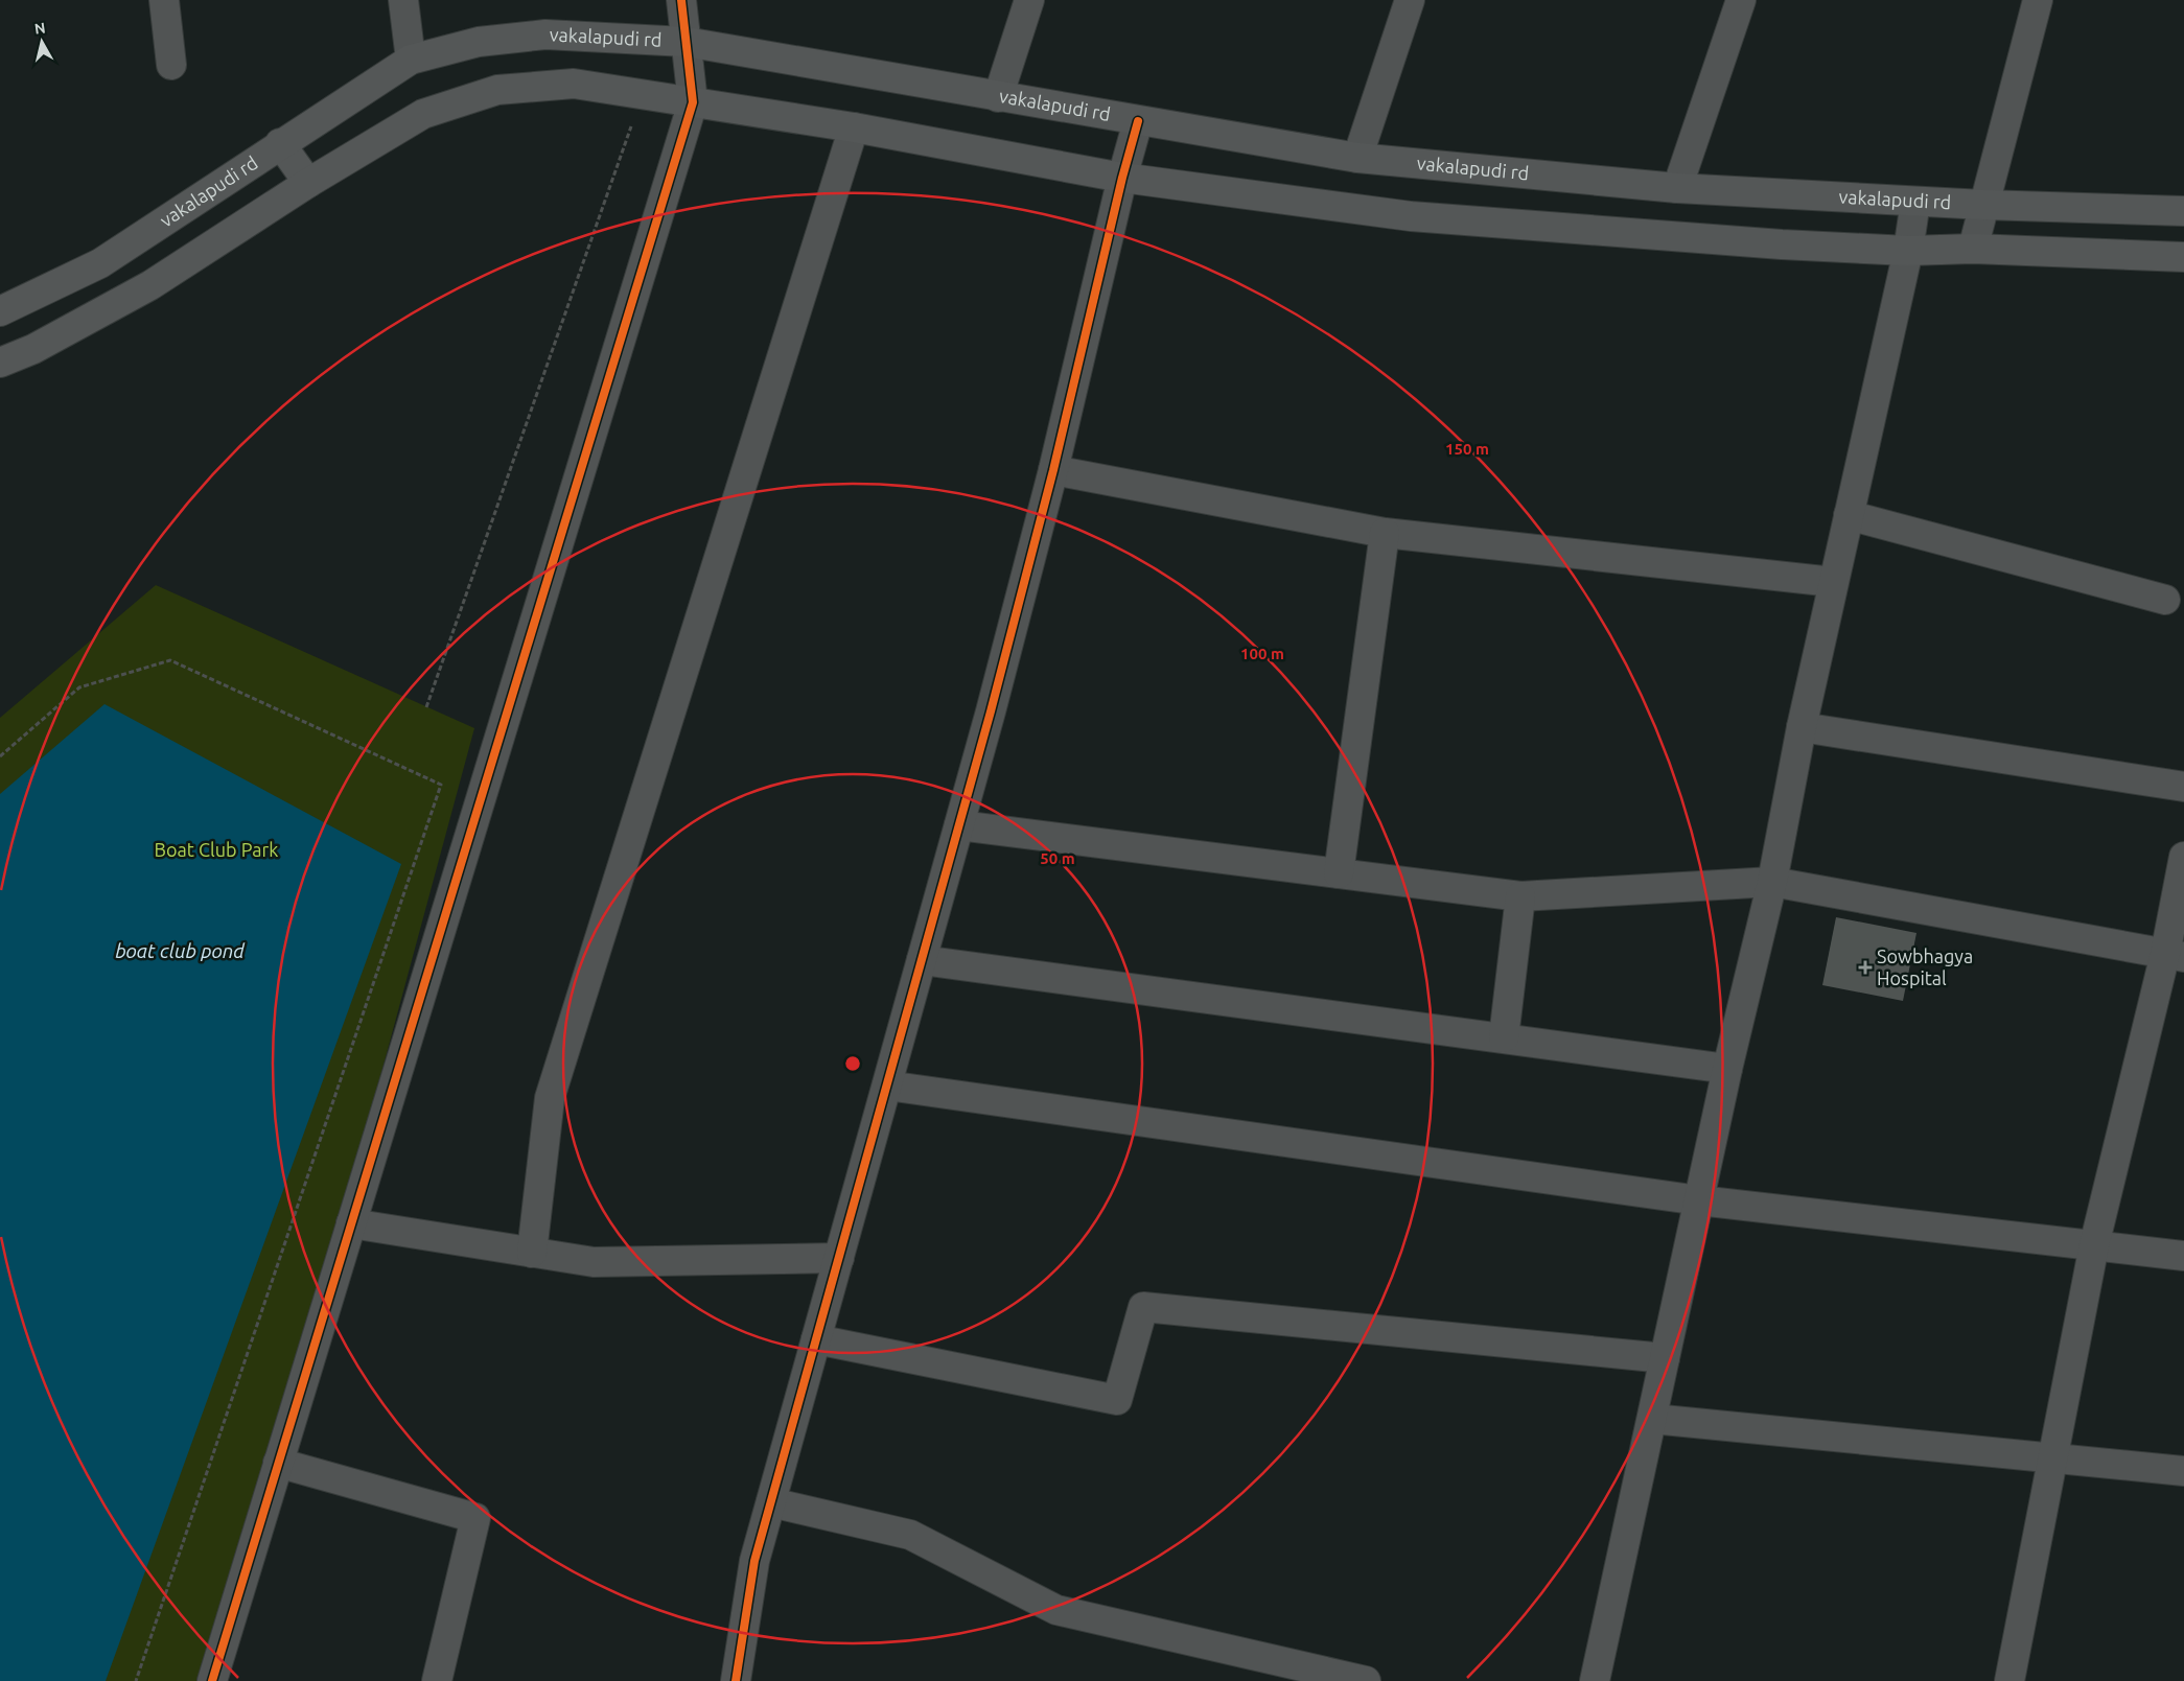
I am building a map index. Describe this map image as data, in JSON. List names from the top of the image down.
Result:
{
  "streets": {
    "main road": ["vakalapudi rd"]
  },
  "water": ["boat club pond"],
  "parks": ["Boat Club Park"],
  "places": {
    "health": ["Sowbhagya Hospital"]
  },
  "north": "top",
  "rings": ["150 m", "100 m", "50 m"]
}
